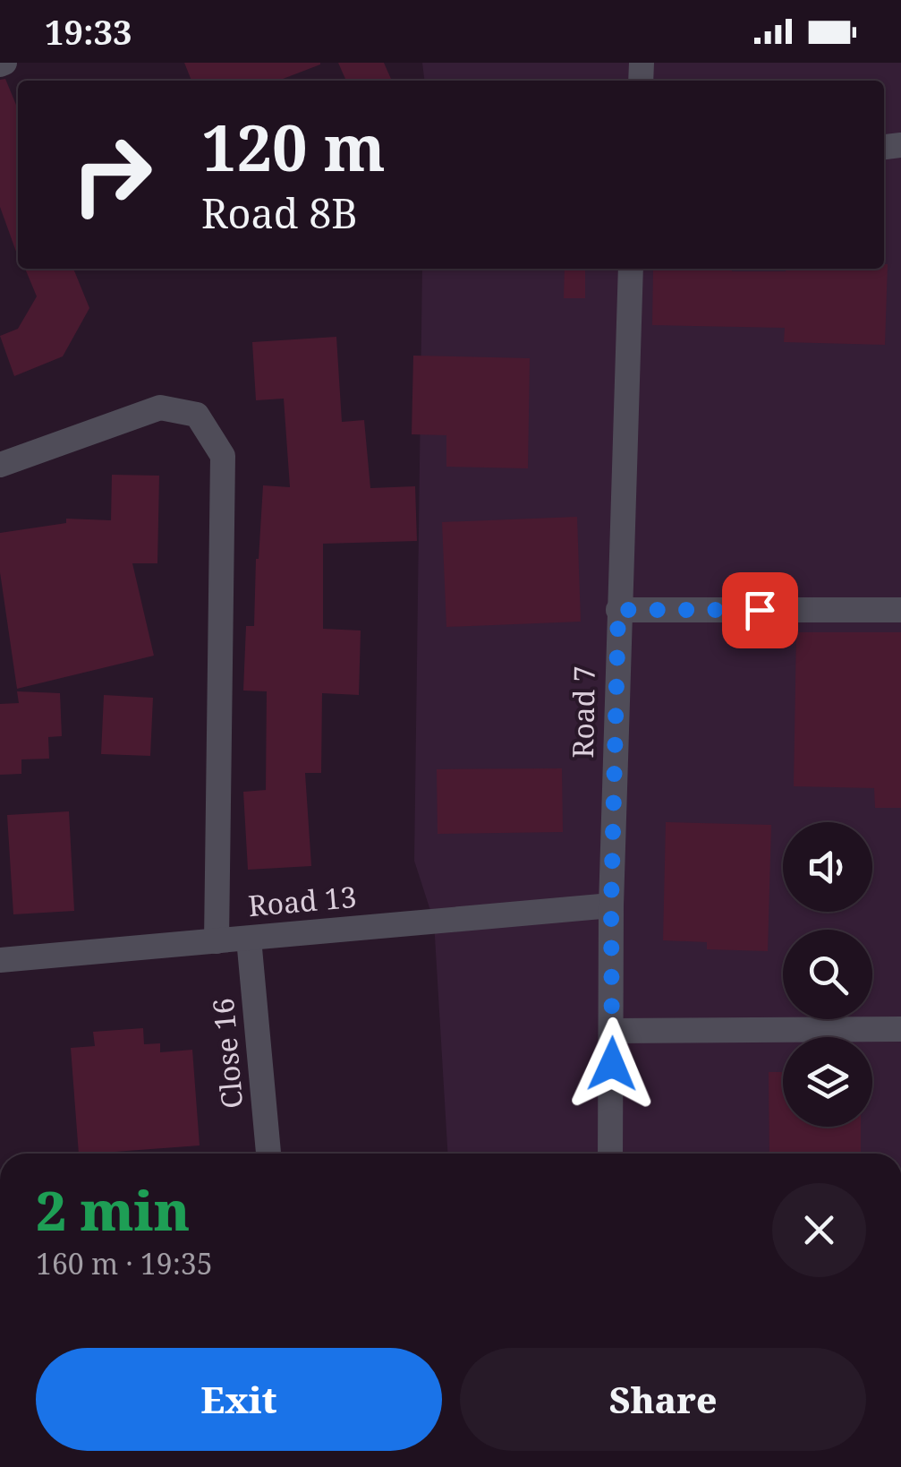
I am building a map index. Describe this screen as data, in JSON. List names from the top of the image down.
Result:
{
  "streets": {
    "street": ["Road 7", "Road 13", "Close 16"]
  },
  "crossings": [
    ["Road 7", "Road 13"],
    ["Road 13", "Close 16"]
  ],
  "page": {
    "status": "19:33",
    "turn": ["120 m", "Road 8B"],
    "heading": ["2 min", "160 m · 19:35"],
    "buttons": ["Exit", "Share"]
  }
}
